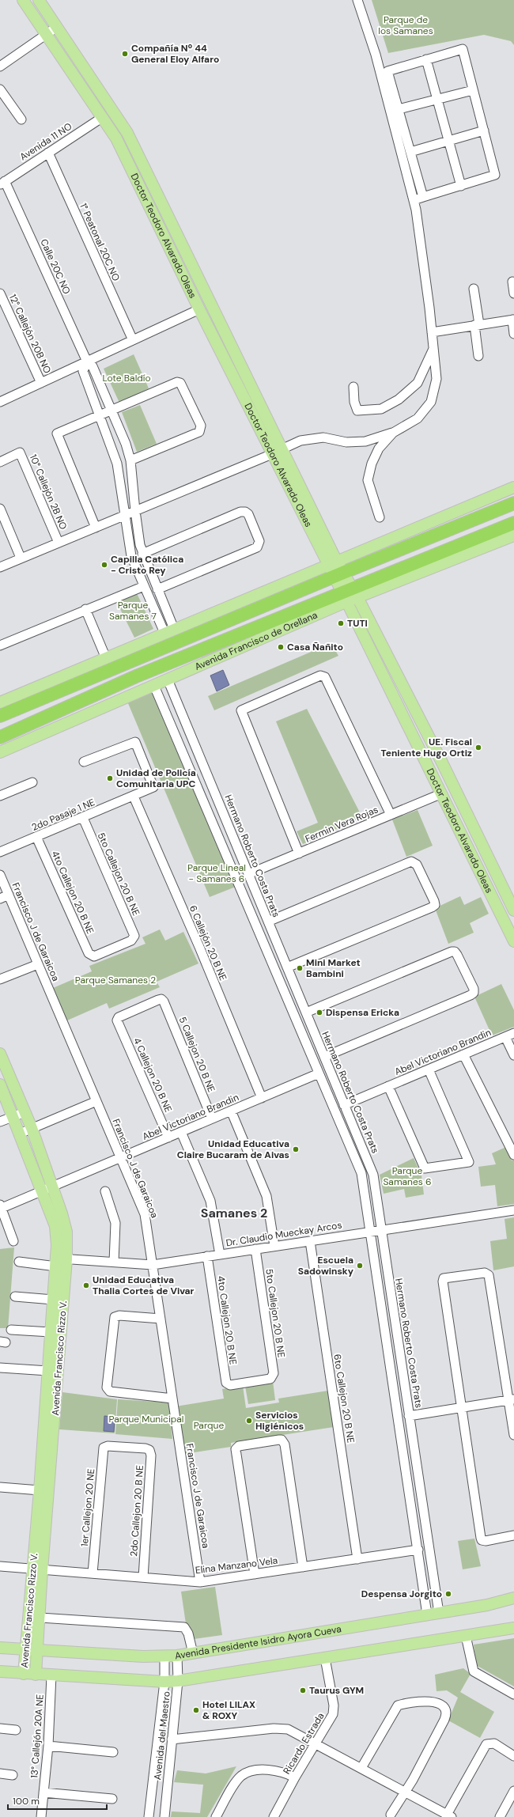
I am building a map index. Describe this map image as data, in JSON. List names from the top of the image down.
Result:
{
  "streets": {
    "highway": ["Avenida Francisco de Orellana"],
    "main road": ["Doctor Teodoro Alvarado Oleas", "Avenida Francisco Rizzo V.", "Avenida Presidente Isidro Ayora Cueva"],
    "street": [
      "Avenida 11 NO",
      "1° Peatonal 20C NO",
      "Calle 20C NO",
      "12° Callejón 20B NO",
      "10° Callejón 2B NO",
      "2do Pasaje 1 NE",
      "Fermin Vera Rojas",
      "Hermano Roberto Costa Prats",
      "5to Callejon 20 B NE",
      "4to Callejon 20 B NE",
      "Francisco J de Garaicoa",
      "6 Callejón 20 B NE",
      "Abel Victoriano Brandin",
      "5 Callejon 20 B NE",
      "4 Callejon 20 B NE",
      "Dr. Claudio Mueckay Arcos",
      "6to Callejon 20 B NE",
      "1er Callejon 20 NE",
      "2do Callejon 20 B NE",
      "Elina Manzano Vela",
      "Avenida del Maestro",
      "13° Callejón 20A NE",
      "Ricardo Estrada"
    ]
  },
  "crossings": [
    ["Avenida 11 NO", "Doctor Teodoro Alvarado Oleas"],
    ["Avenida 11 NO", "1° Peatonal 20C NO"],
    ["Avenida 11 NO", "Calle 20C NO"],
    ["Doctor Teodoro Alvarado Oleas", "Avenida Francisco de Orellana"],
    ["Doctor Teodoro Alvarado Oleas", "Fermin Vera Rojas"],
    ["Avenida Francisco de Orellana", "Hermano Roberto Costa Prats"],
    ["2do Pasaje 1 NE", "5to Callejon 20 B NE"],
    ["2do Pasaje 1 NE", "4to Callejon 20 B NE"],
    ["2do Pasaje 1 NE", "6 Callejón 20 B NE"],
    ["Fermin Vera Rojas", "Hermano Roberto Costa Prats"],
    ["Hermano Roberto Costa Prats", "Abel Victoriano Brandin"],
    ["Hermano Roberto Costa Prats", "Dr. Claudio Mueckay Arcos"],
    ["Hermano Roberto Costa Prats", "Avenida Presidente Isidro Ayora Cueva"],
    ["5to Callejon 20 B NE", "4to Callejon 20 B NE"],
    ["5to Callejon 20 B NE", "Dr. Claudio Mueckay Arcos"],
    ["4to Callejon 20 B NE", "Dr. Claudio Mueckay Arcos"],
    ["Francisco J de Garaicoa", "Abel Victoriano Brandin"],
    ["Francisco J de Garaicoa", "Dr. Claudio Mueckay Arcos"],
    ["Francisco J de Garaicoa", "Elina Manzano Vela"],
    ["6 Callejón 20 B NE", "Abel Victoriano Brandin"],
    ["Abel Victoriano Brandin", "5 Callejon 20 B NE"],
    ["Abel Victoriano Brandin", "4 Callejon 20 B NE"],
    ["Abel Victoriano Brandin", "Avenida Francisco Rizzo V."],
    ["5 Callejon 20 B NE", "4 Callejon 20 B NE"],
    ["Dr. Claudio Mueckay Arcos", "Avenida Francisco Rizzo V."],
    ["Dr. Claudio Mueckay Arcos", "6to Callejon 20 B NE"],
    ["Avenida Francisco Rizzo V.", "Elina Manzano Vela"],
    ["Avenida Francisco Rizzo V.", "Avenida Presidente Isidro Ayora Cueva"],
    ["6to Callejon 20 B NE", "Elina Manzano Vela"],
    ["1er Callejon 20 NE", "2do Callejon 20 B NE"],
    ["1er Callejon 20 NE", "Elina Manzano Vela"],
    ["2do Callejon 20 B NE", "Elina Manzano Vela"],
    ["Avenida Presidente Isidro Ayora Cueva", "Avenida del Maestro"]
  ],
  "districts": ["Samanes 2"],
  "parks": [
    "Parque de los Samanes",
    "Lote Baldío",
    "Parque Samanes 7",
    "Parque Lineal - Samanes 6",
    "Parque Samanes 2",
    "Parque Samanes 6",
    "Parque Municipal",
    "Parque"
  ],
  "places": [
    "Compañía Nº 44 General Eloy Alfaro",
    "Capilla Católica - Cristo Rey",
    "TUTI",
    "Casa Ñañito",
    "UE. Fiscal Teniente Hugo Ortiz",
    "Unidad de Policía Comunitaria UPC",
    "Mini Market Bambini",
    "Dispensa Ericka",
    "Unidad Educativa Claire Bucaram de Aivas",
    "Escuela Sadowinsky",
    "Unidad Educativa Thalia Cortes de Vivar",
    "Servicios Higiénicos",
    "Despensa Jorgito",
    "Taurus GYM",
    "Hotel LILAX & ROXY"
  ],
  "scale_bar": "100 m"
}
